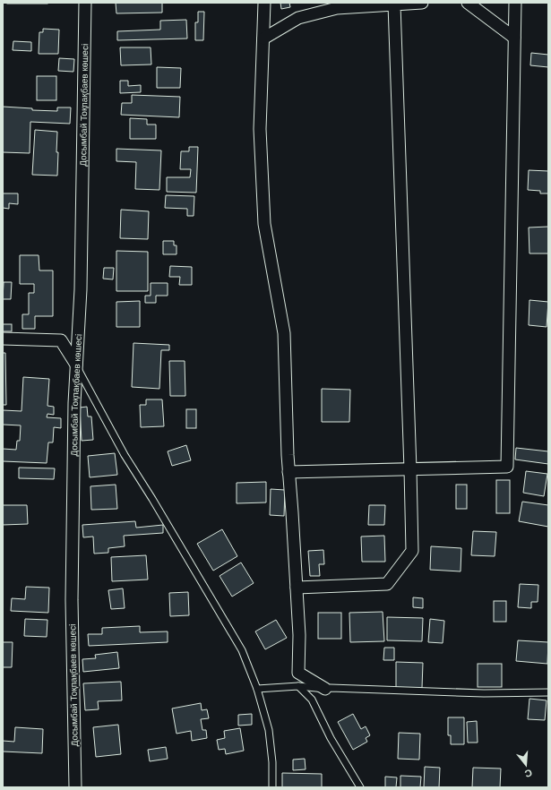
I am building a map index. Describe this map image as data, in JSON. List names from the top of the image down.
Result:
{
  "streets": {
    "street": ["Досымбай Тоқпақбаев көшесі"]
  },
  "north": "bottom"
}
